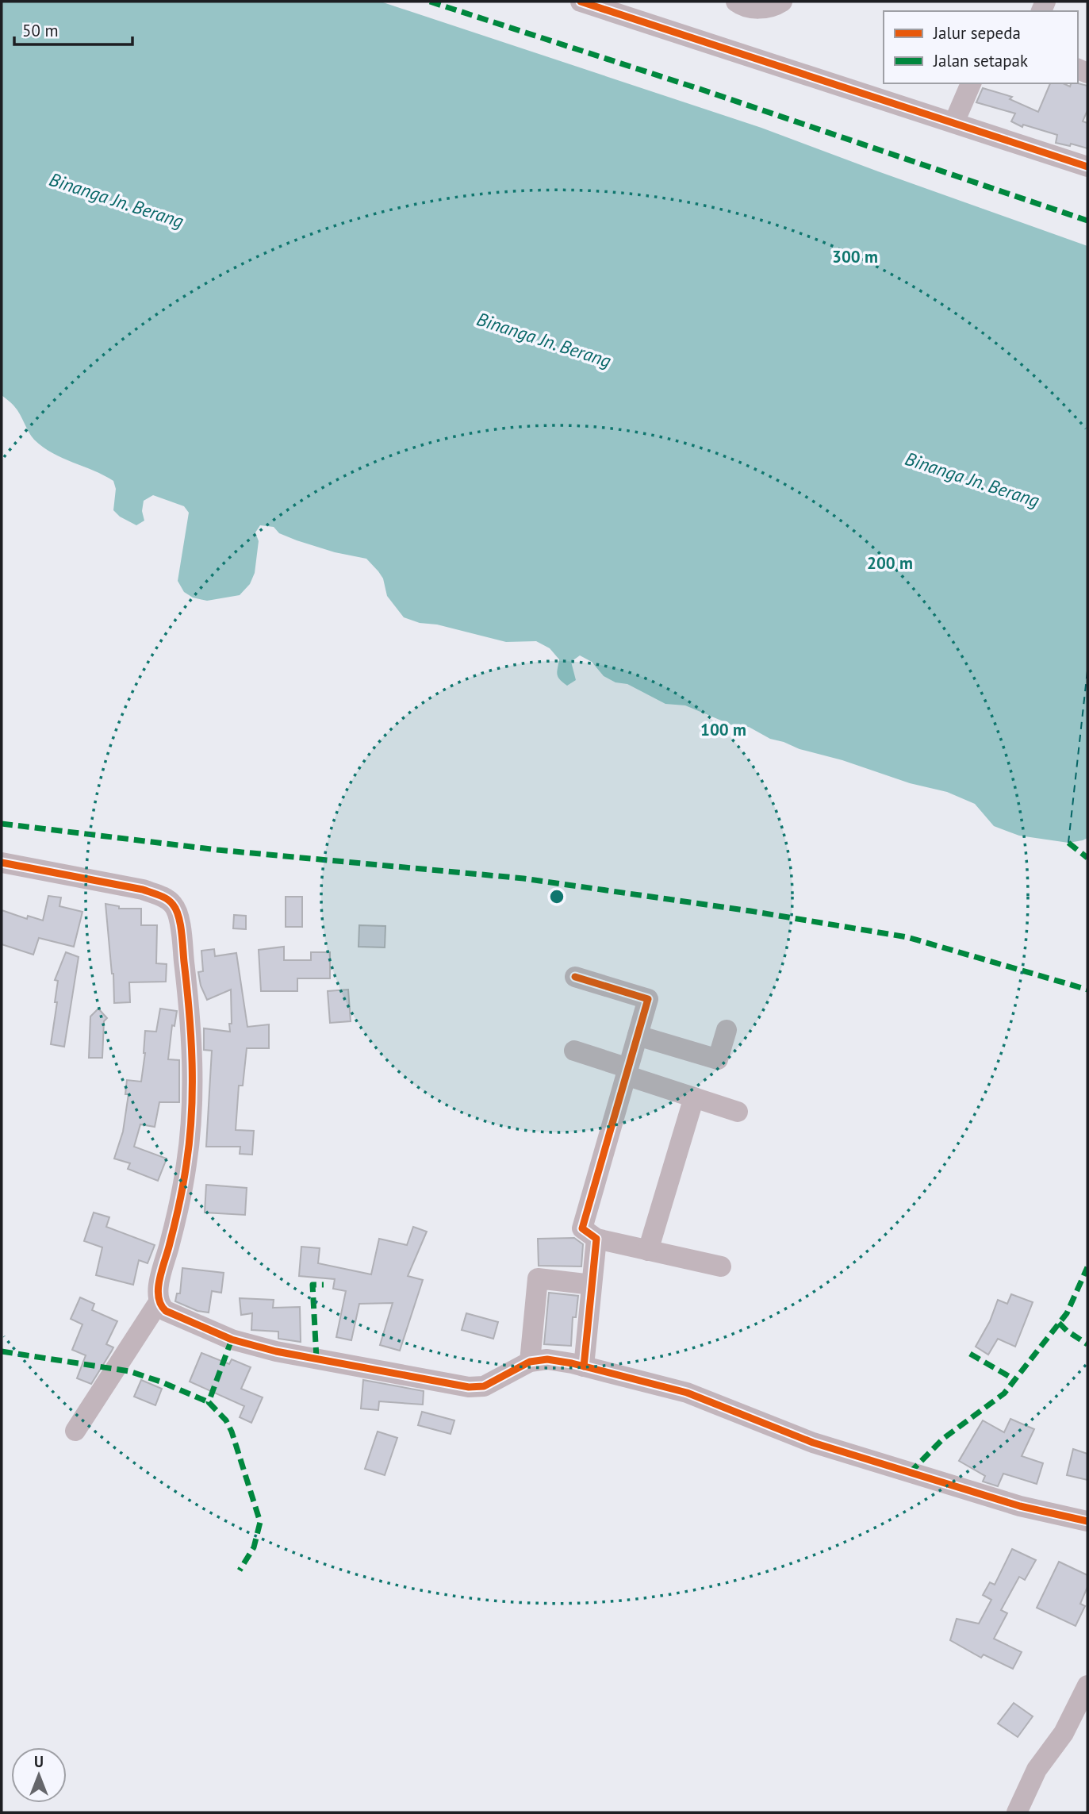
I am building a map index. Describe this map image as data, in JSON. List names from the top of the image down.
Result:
{
  "water": ["Binanga Jn. Berang"],
  "legend": ["Jalur sepeda", "Jalan setapak"],
  "scale_bar": "50 m",
  "north": "top",
  "rings": ["300 m", "200 m", "100 m"]
}
